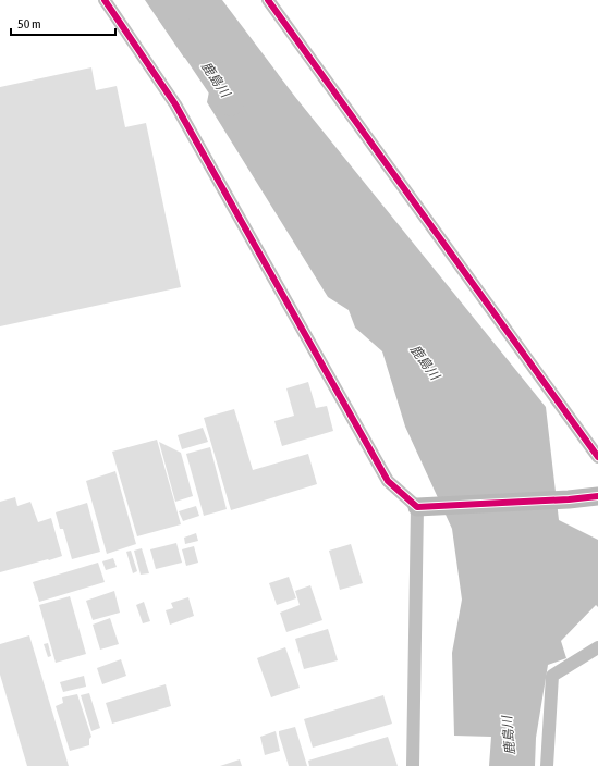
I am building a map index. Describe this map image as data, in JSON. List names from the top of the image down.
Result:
{
  "water": ["鹿島川"],
  "scale_bar": "50 m"
}
